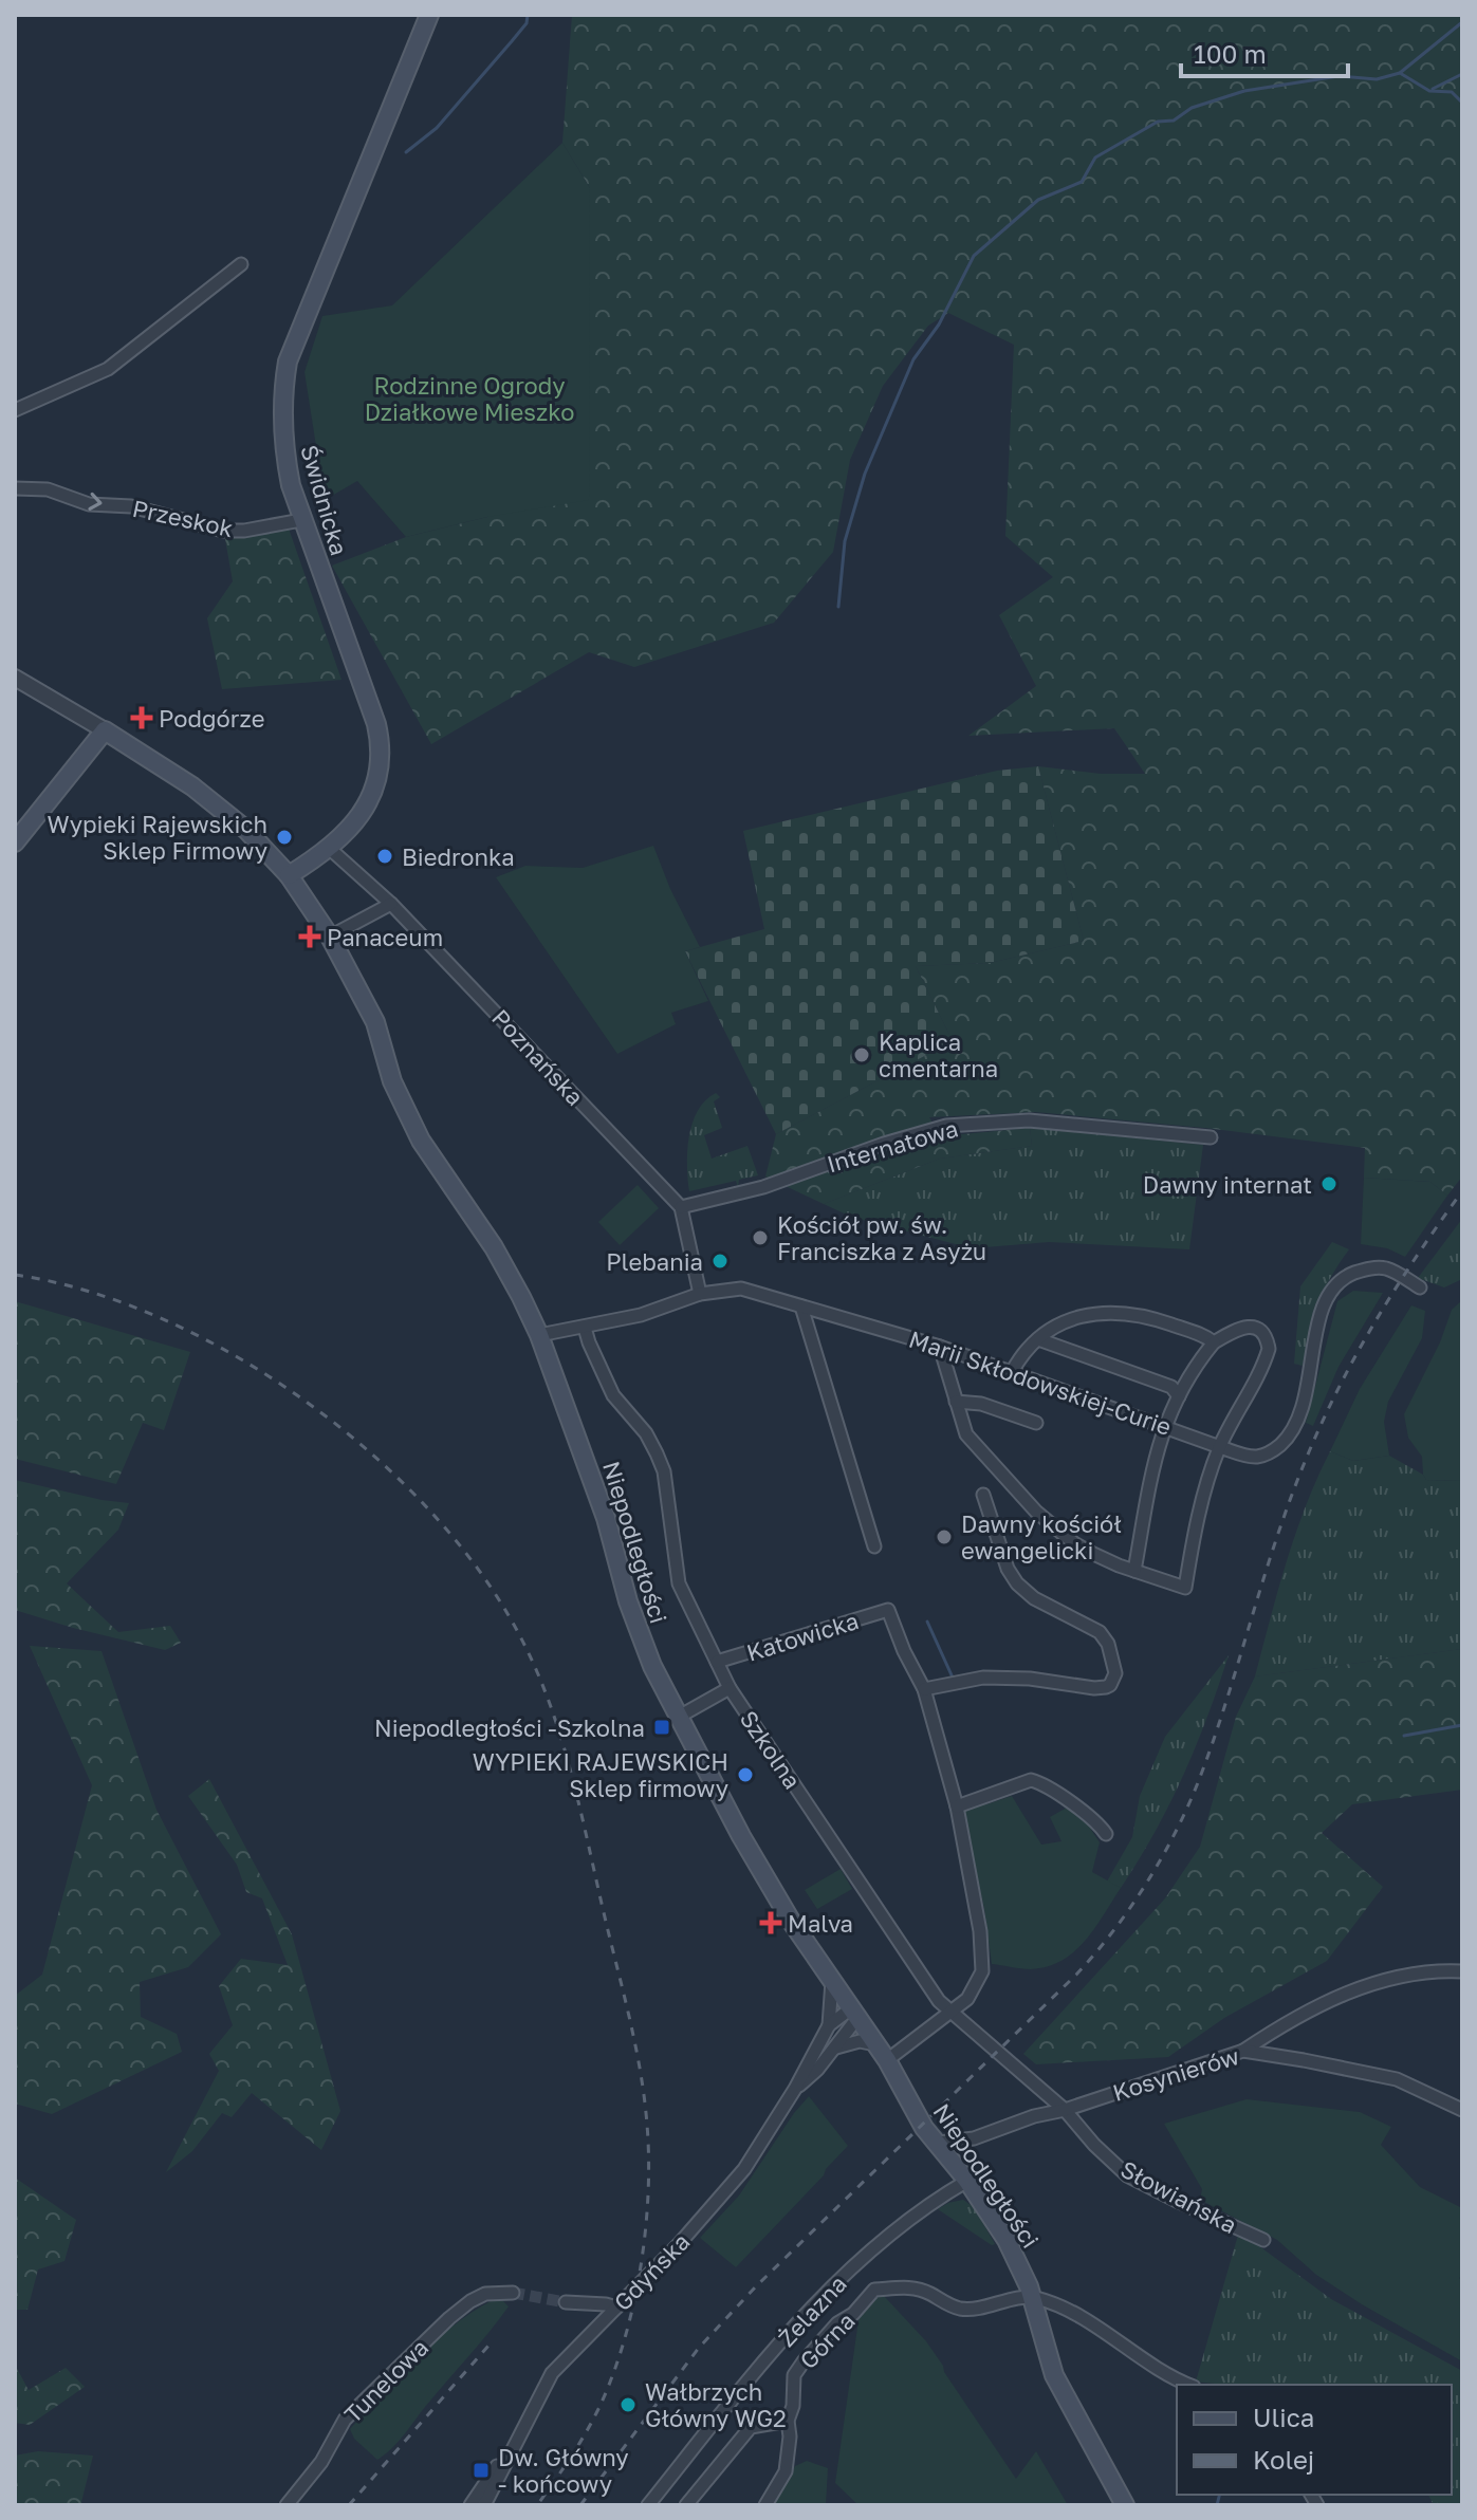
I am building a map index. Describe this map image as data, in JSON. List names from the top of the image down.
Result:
{
  "streets": {
    "main road": ["Świdnicka", "Niepodległości"],
    "street": [
      "Przeskok",
      "Poznańska",
      "Internatowa",
      "Marii Skłodowskiej-Curie",
      "Katowicka",
      "Szkolna",
      "Kosynierów",
      "Słowiańska",
      "Gdyńska",
      "Żelazna",
      "Górna",
      "Tunelowa"
    ]
  },
  "crossings": [
    ["Świdnicka", "Przeskok"],
    ["Świdnicka", "Poznańska"],
    ["Świdnicka", "Niepodległości"],
    ["Poznańska", "Internatowa"],
    ["Marii Skłodowskiej-Curie", "Niepodległości"],
    ["Marii Skłodowskiej-Curie", "Szkolna"],
    ["Niepodległości", "Kosynierów"],
    ["Niepodległości", "Gdyńska"],
    ["Niepodległości", "Żelazna"],
    ["Niepodległości", "Górna"],
    ["Katowicka", "Szkolna"],
    ["Szkolna", "Kosynierów"],
    ["Szkolna", "Słowiańska"],
    ["Kosynierów", "Słowiańska"]
  ],
  "one_way": ["Przeskok"],
  "parks": ["Rodzinne Ogrody Działkowe Mieszko"],
  "places": {
    "health": ["Podgórze", "Panaceum", "Malva"],
    "other": [
      "Wypieki Rajewskich Sklep Firmowy",
      "Biedronka",
      "Kaplica cmentarna",
      "Dawny internat",
      "Kościół pw. św. Franciszka z Asyżu",
      "Plebania",
      "Dawny kościół ewangelicki",
      "WYPIEKI RAJEWSKICH Sklep firmowy",
      "Wałbrzych Główny WG2"
    ],
    "transit": ["Niepodległości -Szkolna", "Dw. Główny - końcowy"]
  },
  "legend": ["Ulica", "Kolej"],
  "scale_bar": "100 m"
}
